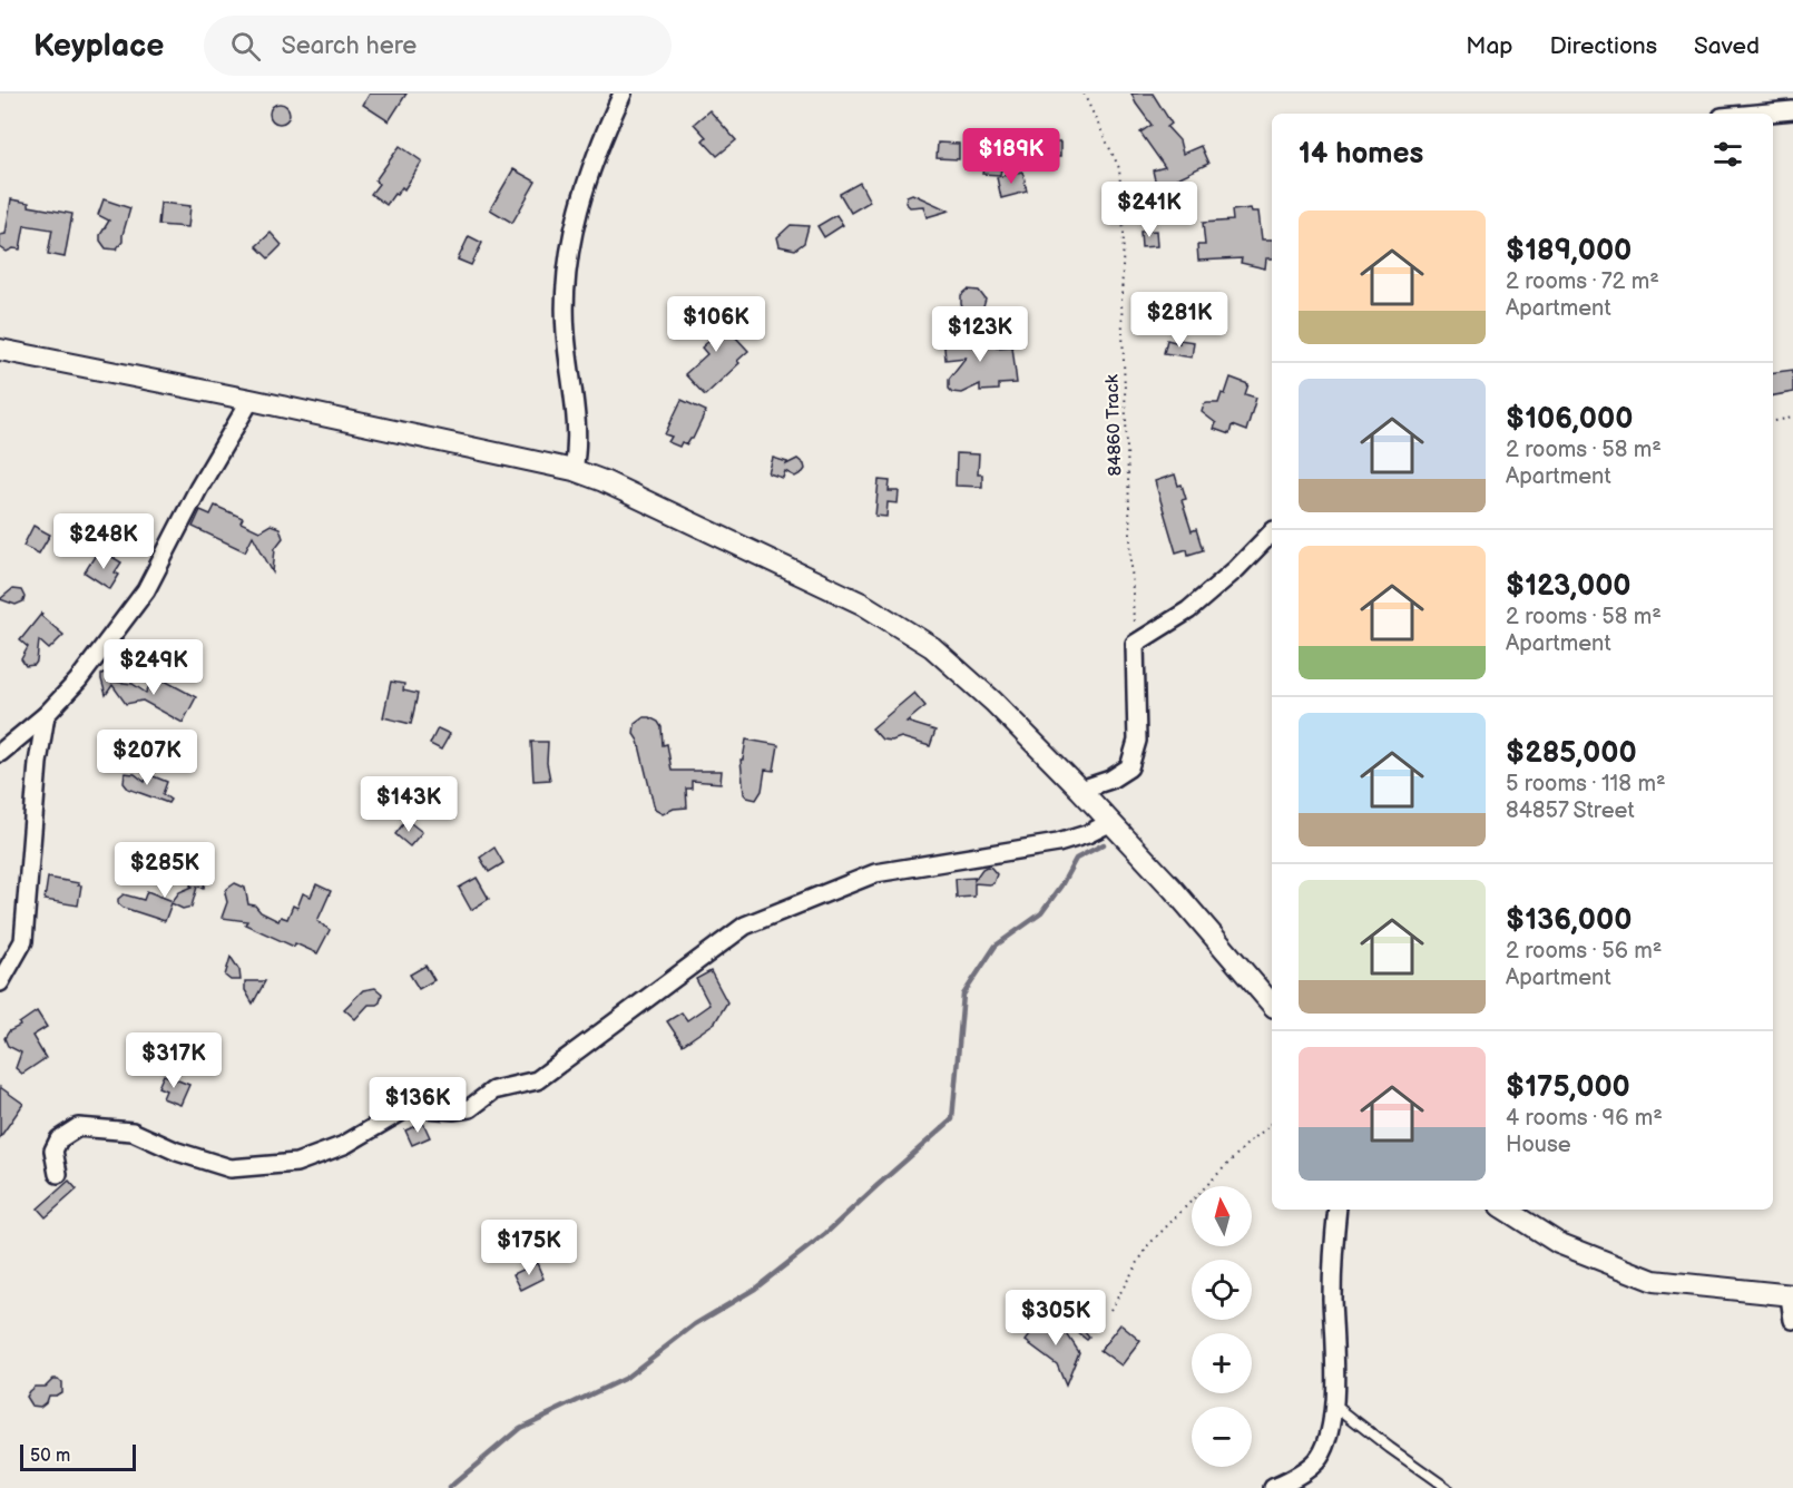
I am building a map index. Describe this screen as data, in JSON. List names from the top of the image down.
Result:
{
  "streets": {
    "path": ["84860 Track"]
  },
  "scale_bar": "50 m",
  "north": "top",
  "page": {
    "header": "Keyplace",
    "search": "Search here",
    "nav": ["Map", "Directions", "Saved"],
    "heading": "14 homes",
    "price": [
      "$189K",
      "$241K",
      "$281K",
      "$106K",
      "$123K",
      "$248K",
      "$249K",
      "$207K",
      "$143K",
      "$285K",
      "$317K",
      "$136K",
      "$175K",
      "$305K"
    ],
    "list": [
      {
        "name": "$189,000",
        "note": "2 rooms · 72 m² · Apartment"
      },
      {
        "name": "$106,000",
        "note": "2 rooms · 58 m² · Apartment"
      },
      {
        "name": "$123,000",
        "note": "2 rooms · 58 m² · Apartment"
      },
      {
        "name": "$285,000",
        "note": "5 rooms · 118 m² · 84857 Street"
      },
      {
        "name": "$136,000",
        "note": "2 rooms · 56 m² · Apartment"
      },
      {
        "name": "$175,000",
        "note": "4 rooms · 96 m² · House"
      }
    ],
    "map_buttons": ["+", "−"],
    "scale": "50 m"
  }
}
